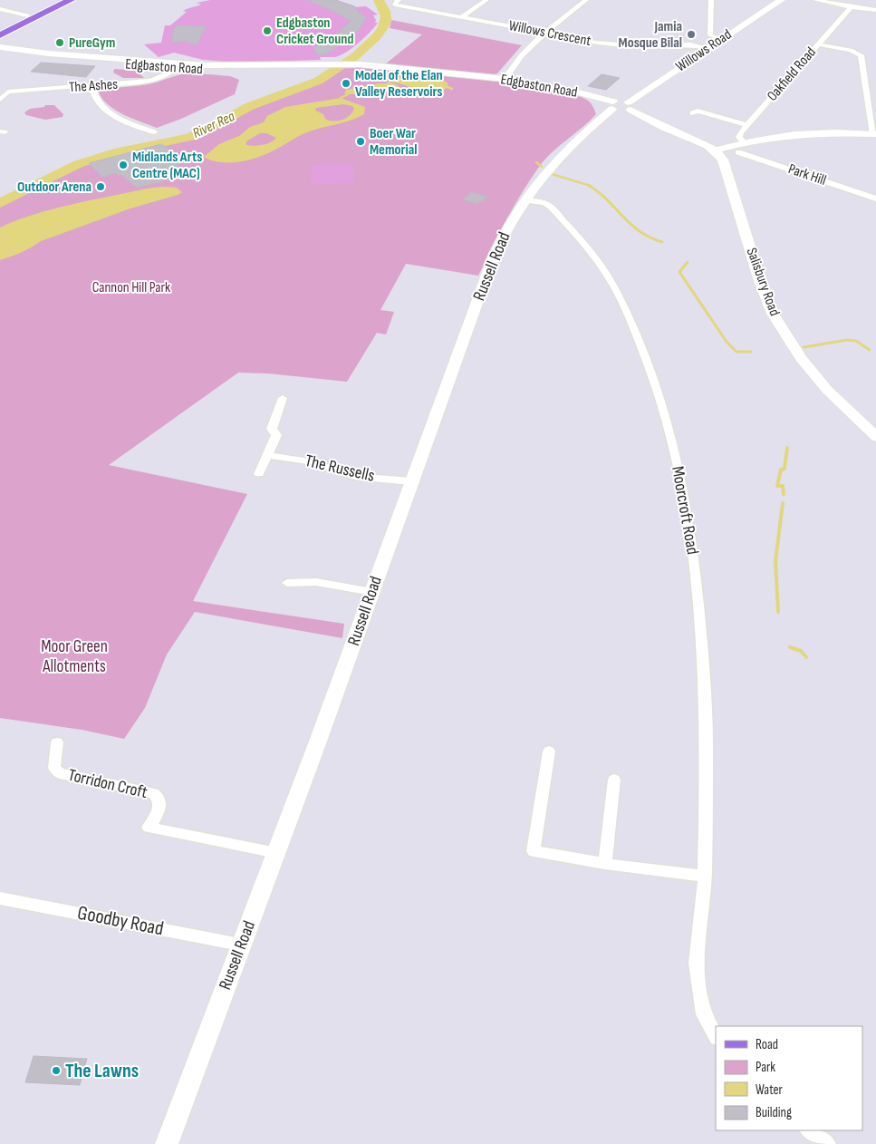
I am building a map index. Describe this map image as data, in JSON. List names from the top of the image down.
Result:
{
  "streets": {
    "street": [
      "Willows Crescent",
      "Willows Road",
      "Edgbaston Road",
      "Oakfield Road",
      "The Ashes",
      "Park Hill",
      "Russell Road",
      "Salisbury Road",
      "The Russells",
      "Moorcroft Road",
      "Torridon Croft",
      "Goodby Road"
    ]
  },
  "crossings": [
    ["Willows Crescent", "Willows Road"],
    ["Willows Road", "Edgbaston Road"],
    ["Edgbaston Road", "The Ashes"],
    ["Edgbaston Road", "Russell Road"],
    ["Russell Road", "The Russells"],
    ["Russell Road", "Moorcroft Road"],
    ["Russell Road", "Torridon Croft"],
    ["Russell Road", "Goodby Road"]
  ],
  "water": ["River Rea"],
  "parks": ["Cannon Hill Park", "Moor Green Allotments"],
  "places": [
    "Edgbaston Cricket Ground",
    "Jamia Mosque Bilal",
    "PureGym",
    "Model of the Elan Valley Reservoirs",
    "Boer War Memorial",
    "Midlands Arts Centre (MAC)",
    "Outdoor Arena",
    "The Lawns"
  ],
  "legend": [
    "Road",
    "Park",
    "Water",
    "Building"
  ]
}
